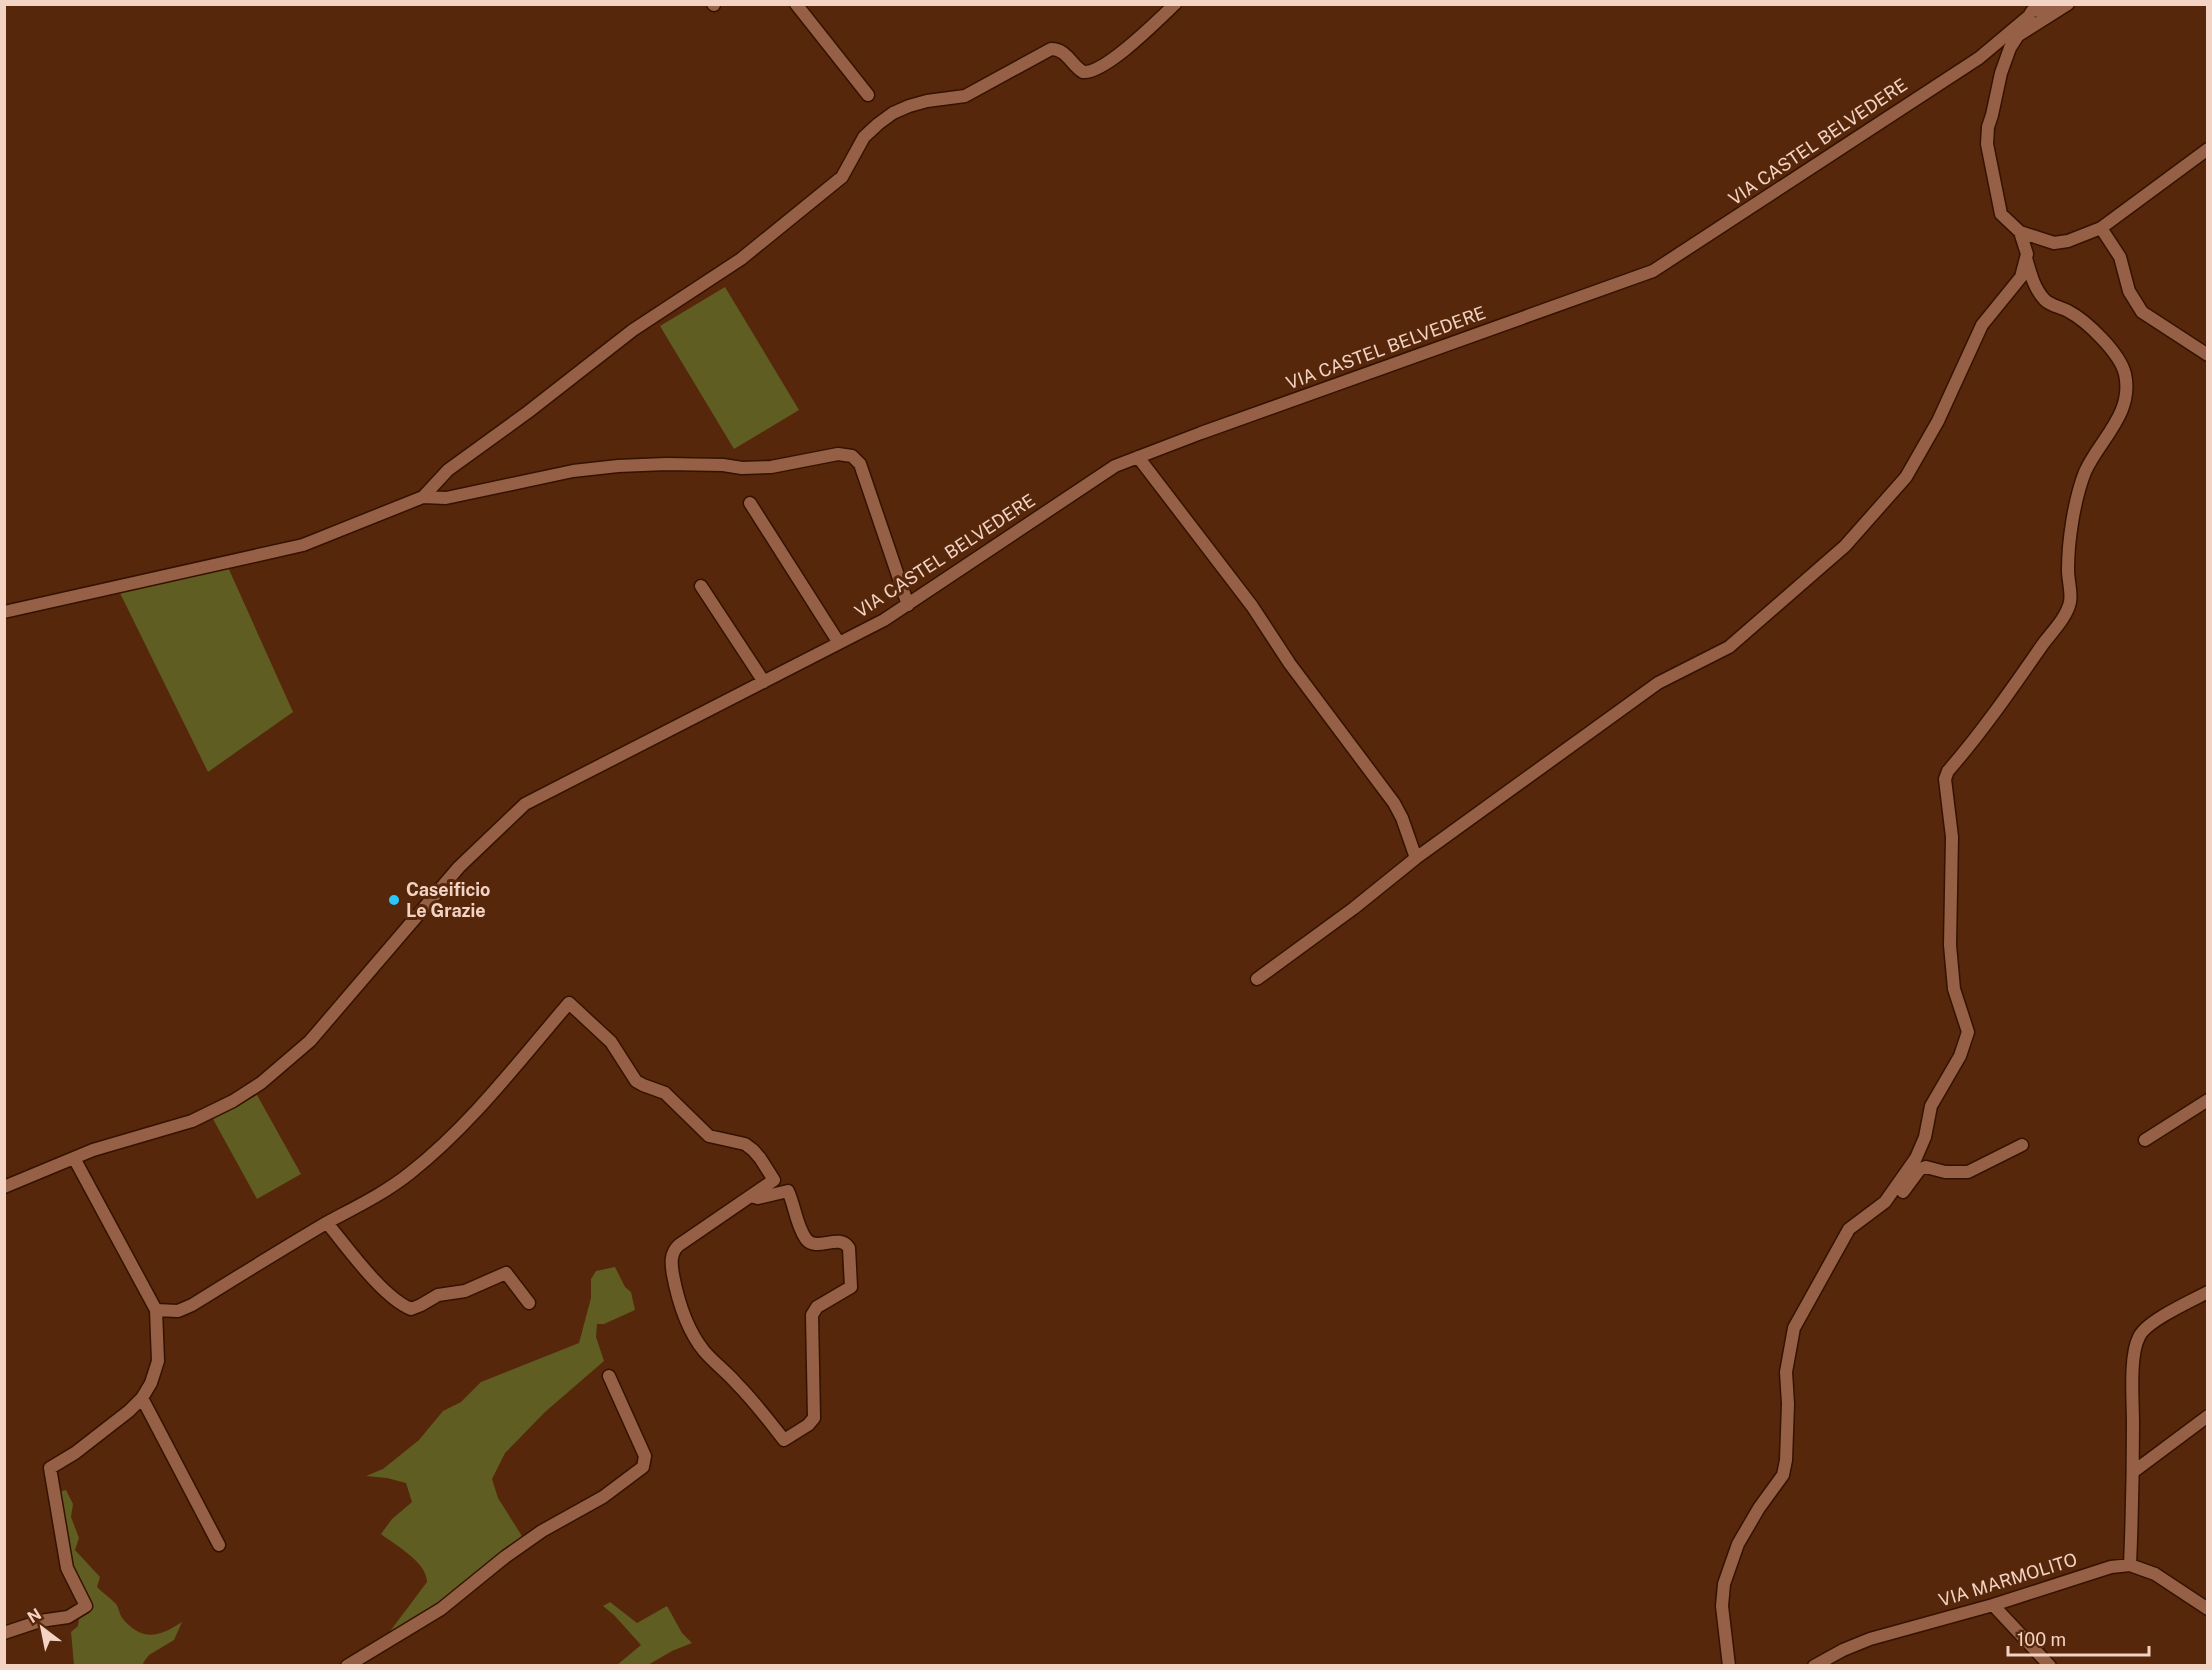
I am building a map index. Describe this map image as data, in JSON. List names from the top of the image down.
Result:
{
  "streets": {
    "street": ["VIA CASTEL BELVEDERE", "VIA MARMOLITO"]
  },
  "places": ["Caseificio Le Grazie"],
  "scale_bar": "100 m",
  "north": "top left"
}
